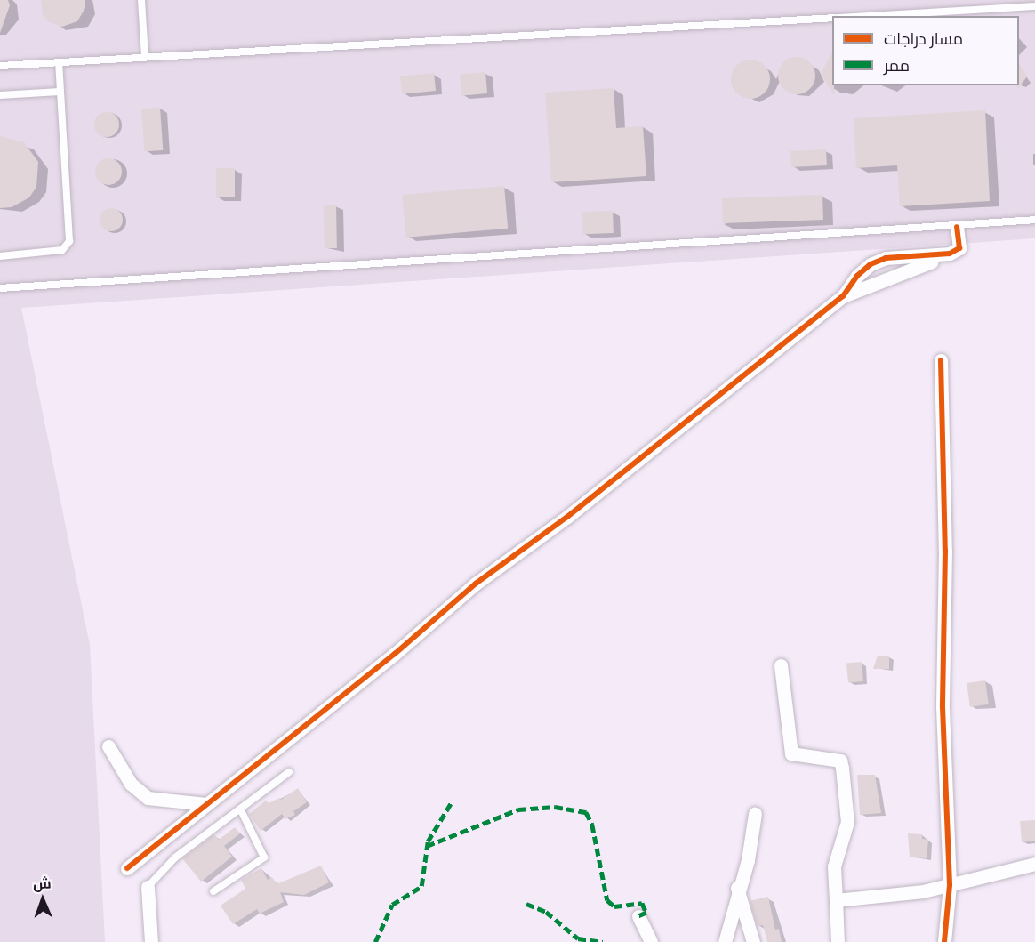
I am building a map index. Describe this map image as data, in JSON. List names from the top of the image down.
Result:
{
  "legend": ["مسار دراجات", "ممر"],
  "north": "top"
}
